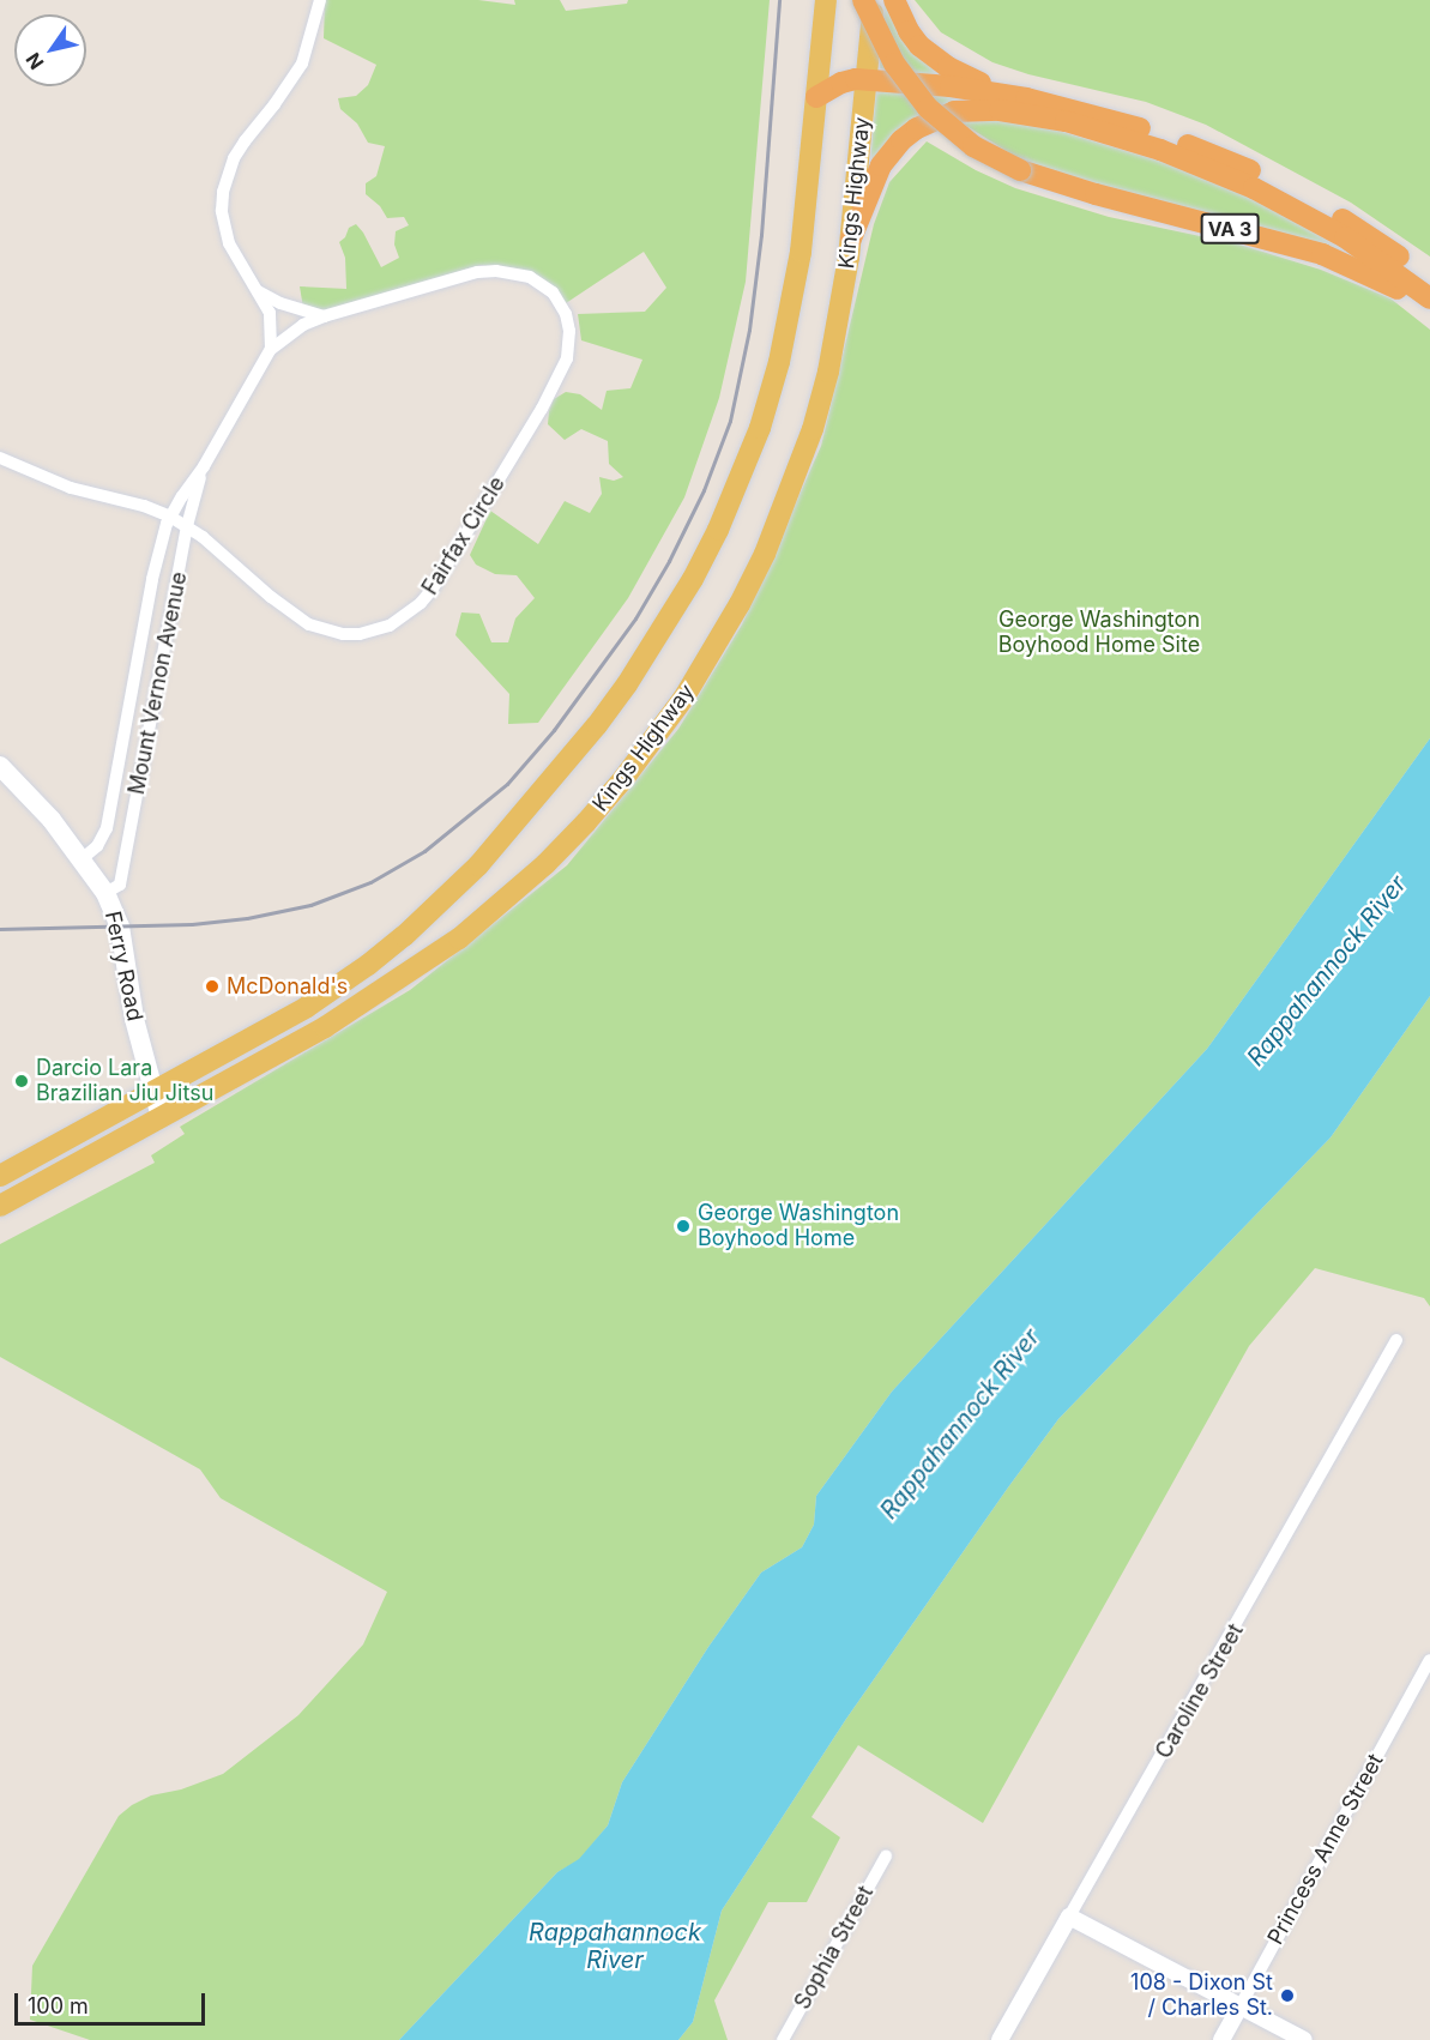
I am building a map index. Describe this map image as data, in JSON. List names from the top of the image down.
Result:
{
  "streets": {
    "highway": ["VA 3"],
    "main road": ["Kings Highway", "Ferry Road"],
    "street": [
      "Fairfax Circle",
      "Mount Vernon Avenue",
      "Caroline Street",
      "Princess Anne Street",
      "Sophia Street"
    ]
  },
  "crossings": [
    ["Kings Highway", "Ferry Road"],
    ["Fairfax Circle", "Mount Vernon Avenue"],
    ["Mount Vernon Avenue", "Ferry Road"]
  ],
  "water": ["Rappahannock River"],
  "parks": ["George Washington Boyhood Home Site"],
  "places": [
    "McDonald's",
    "Darcio Lara Brazilian Jiu Jitsu",
    "George Washington Boyhood Home",
    "108 - Dixon St / Charles St."
  ],
  "scale_bar": "100 m",
  "north": "bottom left"
}
